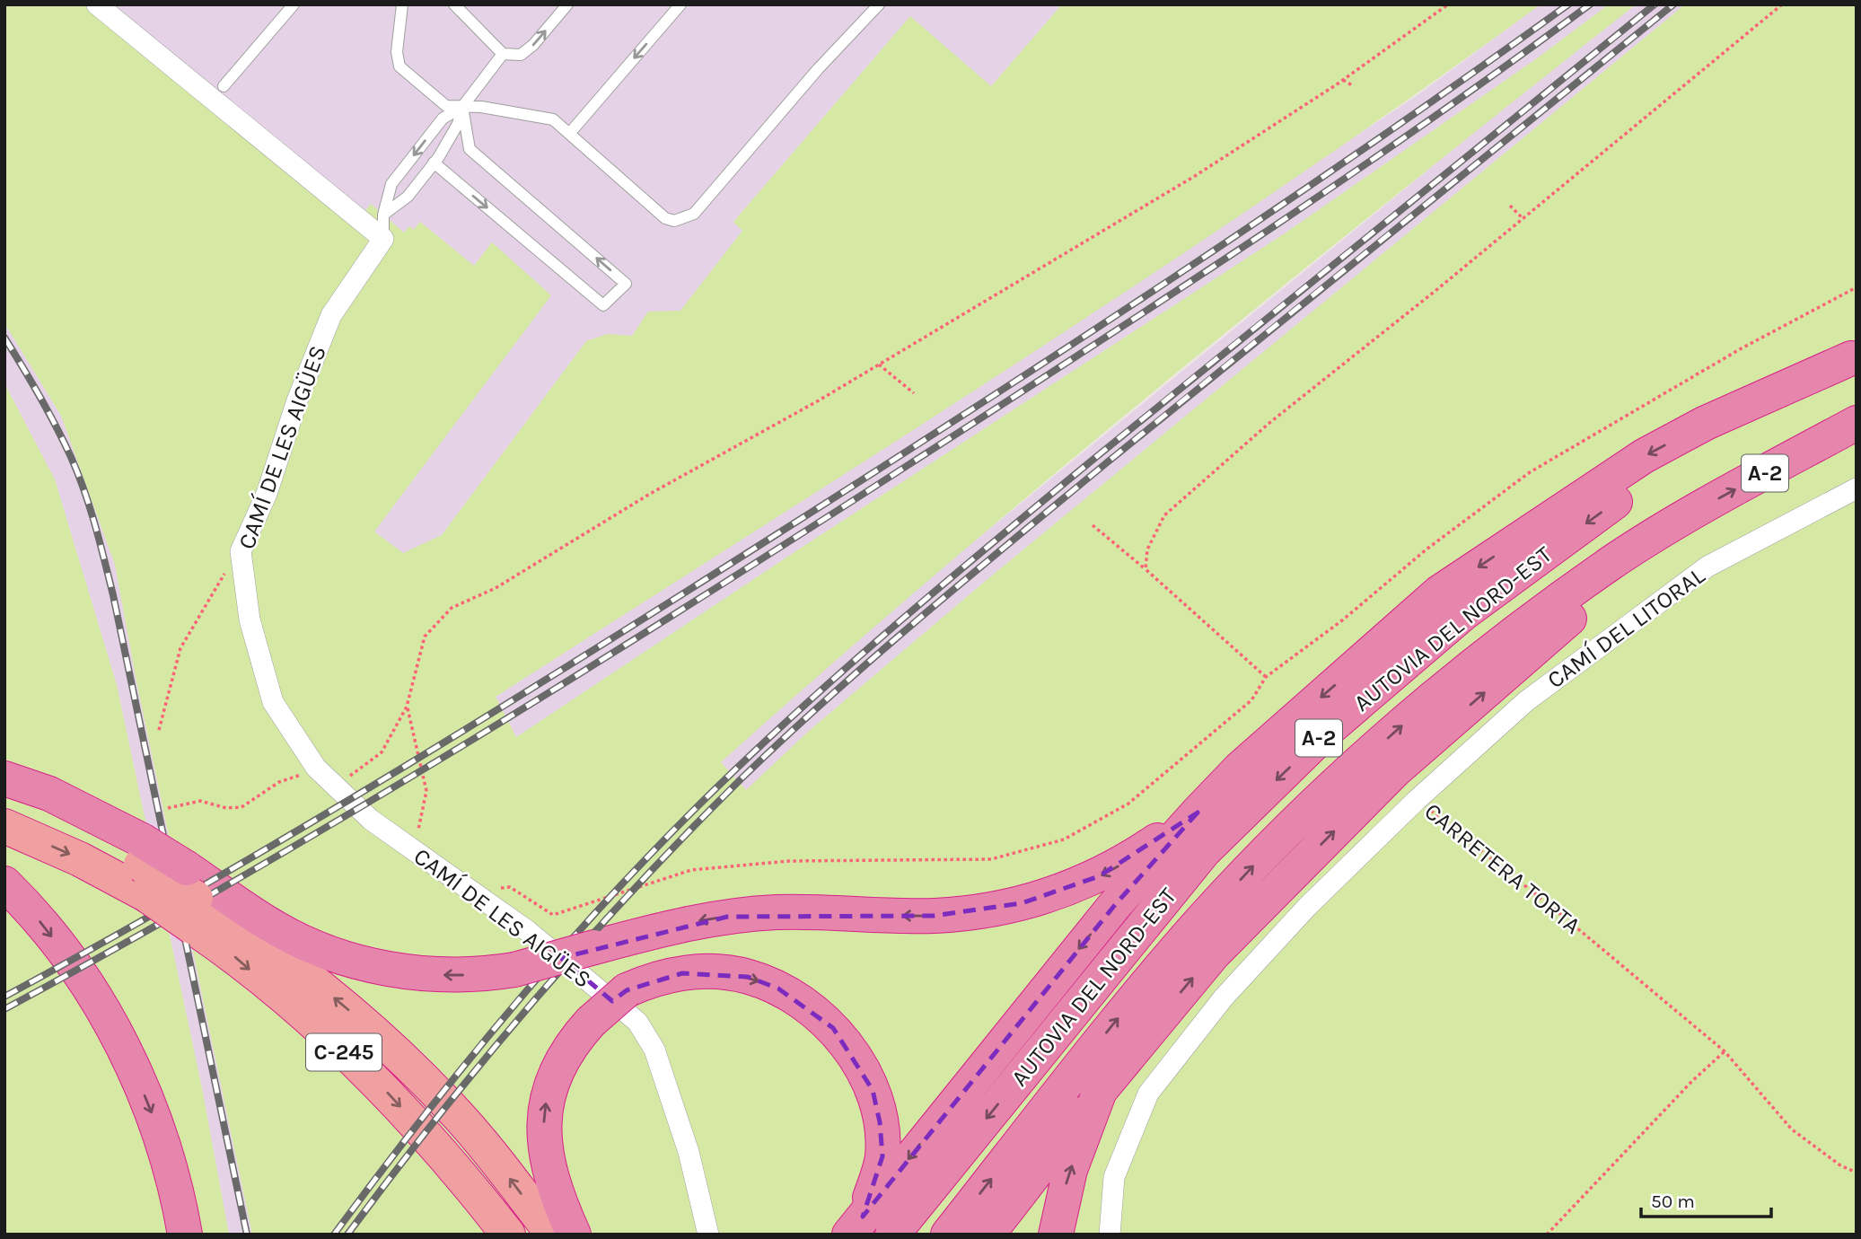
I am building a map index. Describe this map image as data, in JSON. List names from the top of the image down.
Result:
{
  "streets": {
    "highway": ["A-2", "AUTOVIA DEL NORD-EST", "C-245"],
    "street": ["CAMÍ DE LES AIGÜES", "CAMÍ DEL LITORAL", "CARRETERA TORTA"]
  },
  "crossings": [
    ["CAMÍ DEL LITORAL", "CARRETERA TORTA"]
  ],
  "scale_bar": "50 m"
}
